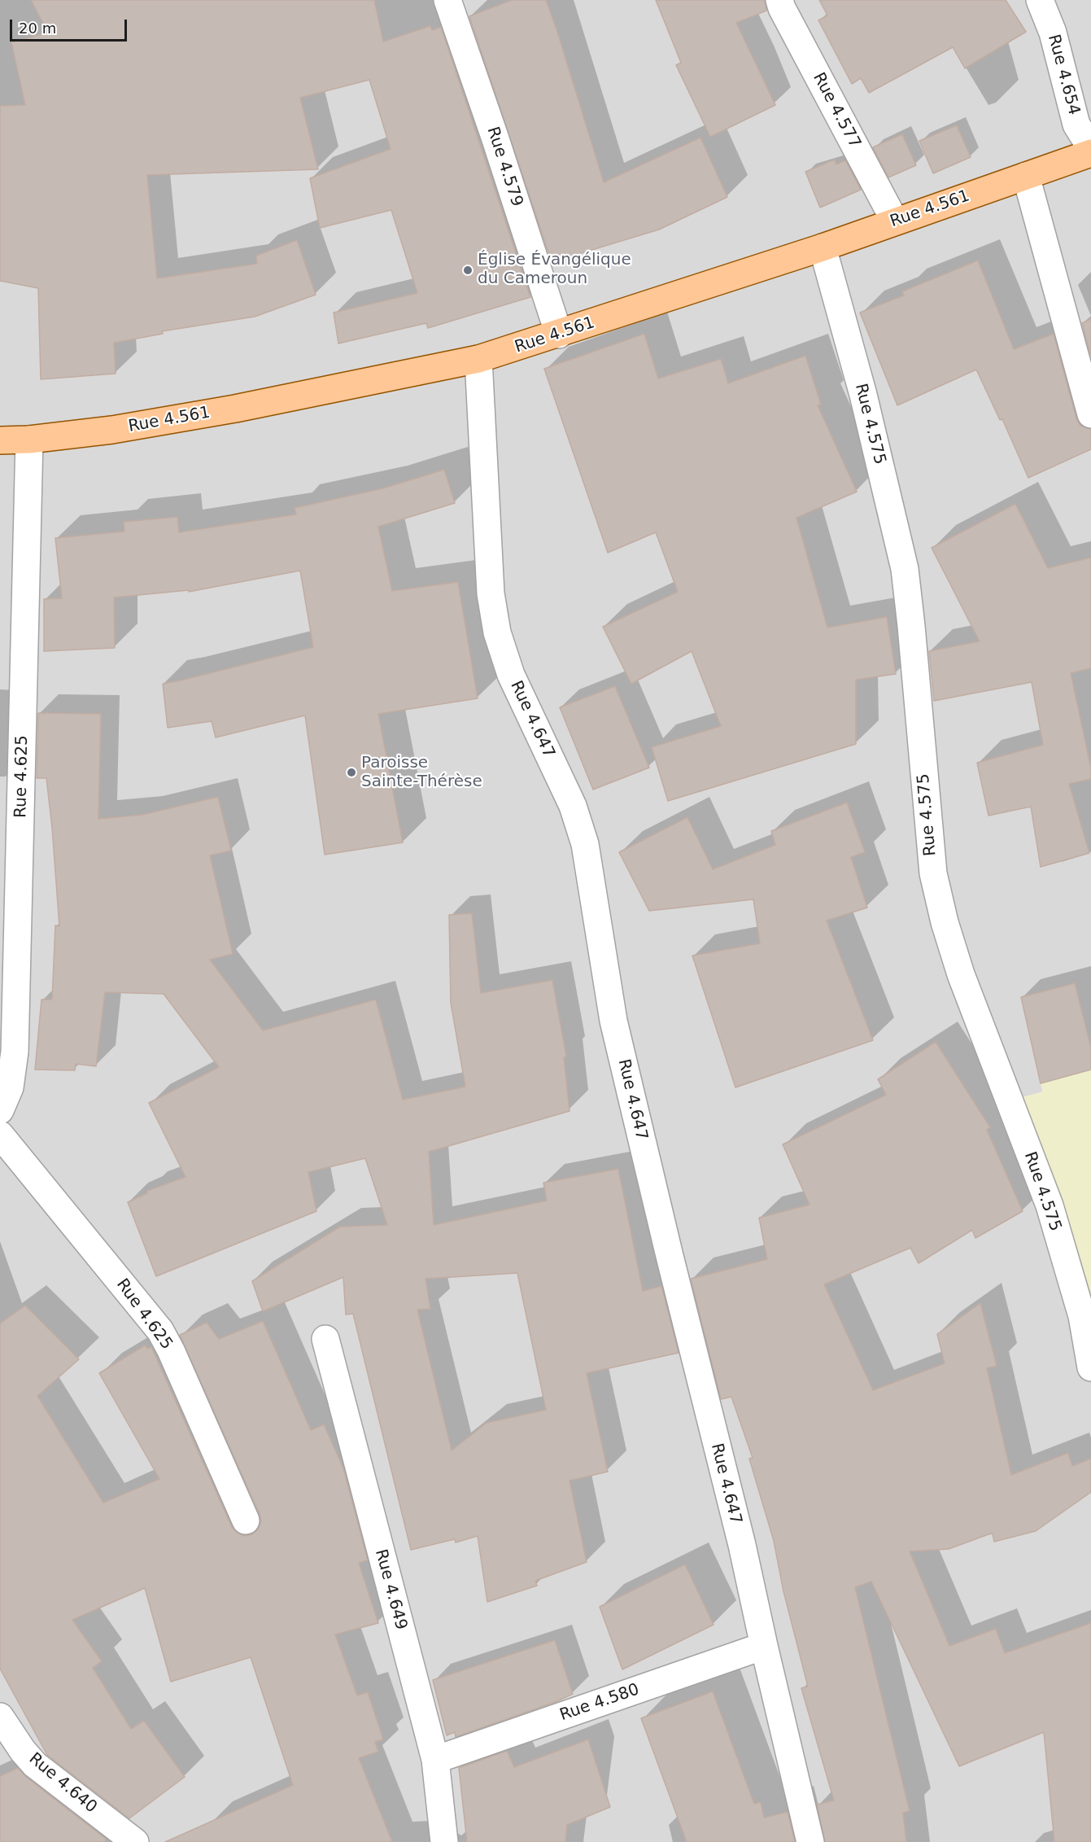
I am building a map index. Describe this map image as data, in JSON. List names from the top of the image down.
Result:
{
  "streets": {
    "main road": ["Rue 4.561"],
    "street": [
      "Rue 4.654",
      "Rue 4.577",
      "Rue 4.579",
      "Rue 4.575",
      "Rue 4.647",
      "Rue 4.625",
      "Rue 4.649",
      "Rue 4.580",
      "Rue 4.640"
    ]
  },
  "crossings": [
    ["Rue 4.577", "Rue 4.561"],
    ["Rue 4.579", "Rue 4.561"],
    ["Rue 4.561", "Rue 4.575"],
    ["Rue 4.561", "Rue 4.647"],
    ["Rue 4.561", "Rue 4.625"],
    ["Rue 4.647", "Rue 4.580"],
    ["Rue 4.649", "Rue 4.580"]
  ],
  "places": ["Église Évangélique du Cameroun", "Paroisse Sainte-Thérèse"],
  "scale_bar": "20 m"
}
